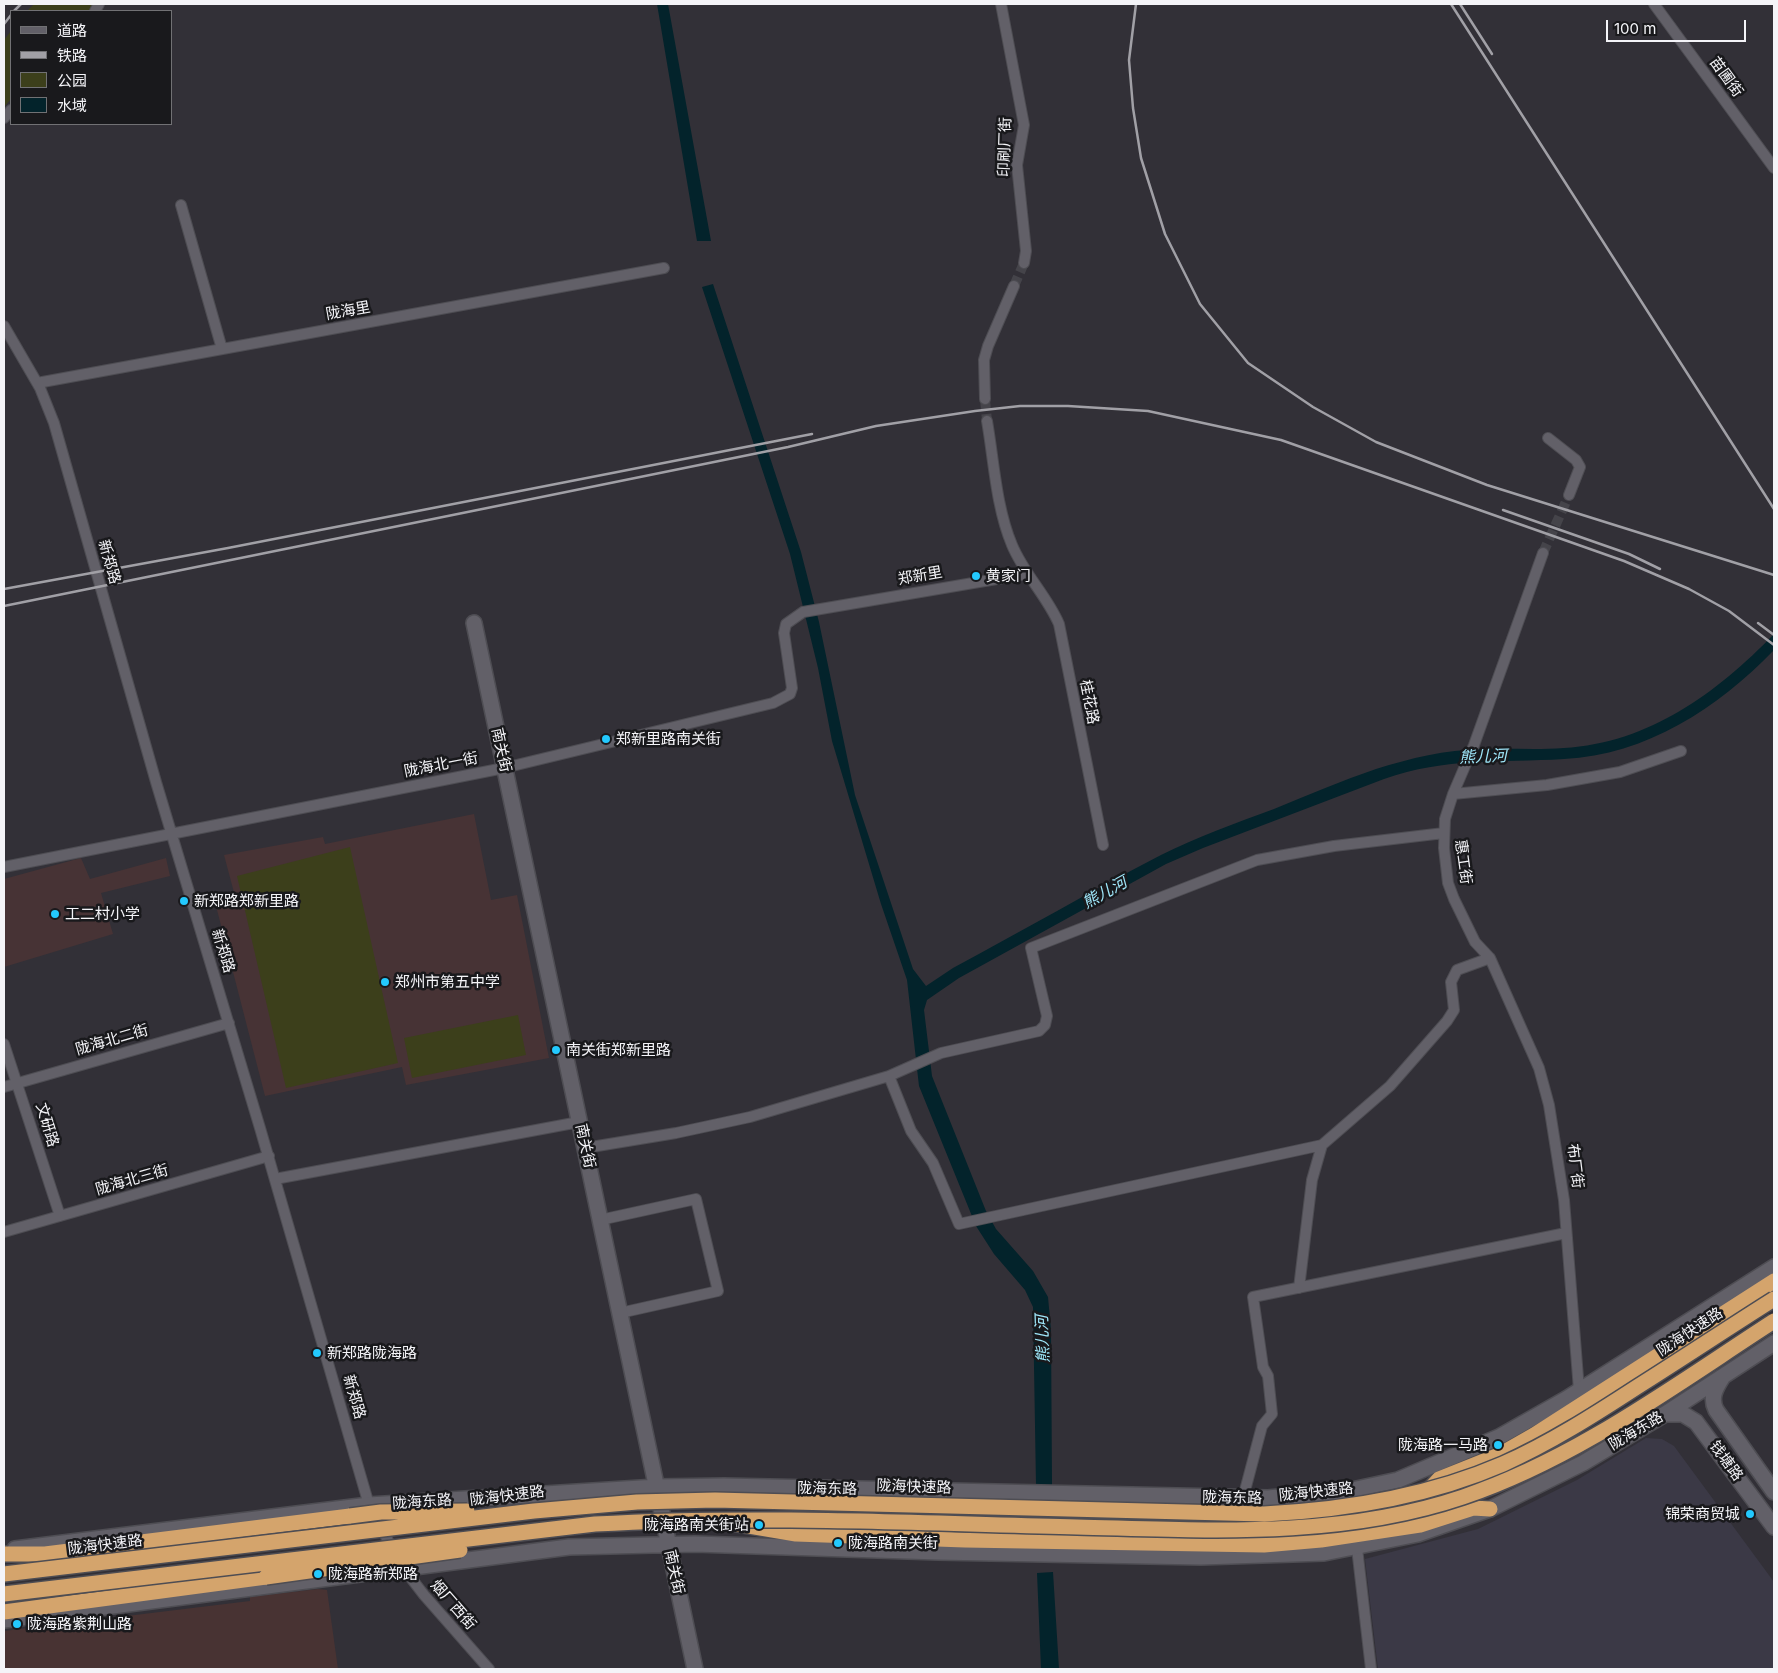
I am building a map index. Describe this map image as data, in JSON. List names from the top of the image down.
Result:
{
  "streets": {
    "highway": ["陇海快速路"],
    "street": [
      "苗圃街",
      "印刷厂街",
      "陇海里",
      "新郑路",
      "郑新里",
      "桂花路",
      "南关街",
      "陇海北一街",
      "惠工街",
      "陇海北二街",
      "文研路",
      "布厂街",
      "陇海北三街",
      "陇海东路",
      "钱塘路",
      "烟厂西街"
    ]
  },
  "crossings": [
    ["陇海里", "新郑路"],
    ["新郑路", "陇海北一街"],
    ["新郑路", "陇海北二街"],
    ["新郑路", "陇海北三街"],
    ["新郑路", "陇海东路"],
    ["新郑路", "烟厂西街"],
    ["郑新里", "桂花路"],
    ["郑新里", "陇海北一街"],
    ["南关街", "陇海北一街"],
    ["南关街", "陇海东路"],
    ["惠工街", "布厂街"],
    ["陇海北二街", "文研路"],
    ["文研路", "陇海北三街"],
    ["布厂街", "陇海东路"],
    ["陇海东路", "钱塘路"],
    ["陇海东路", "烟厂西街"]
  ],
  "water": ["熊儿河"],
  "places": [
    "黄家门",
    "郑新里路南关街",
    "新郑路郑新里路",
    "工二村小学",
    "郑州市第五中学",
    "南关街郑新里路",
    "新郑路陇海路",
    "陇海路一马路",
    "锦荣商贸城",
    "陇海路南关街站",
    "陇海路南关街",
    "陇海路新郑路",
    "陇海路紫荆山路"
  ],
  "legend": [
    "道路",
    "铁路",
    "公园",
    "水域"
  ],
  "scale_bar": "100 m"
}
